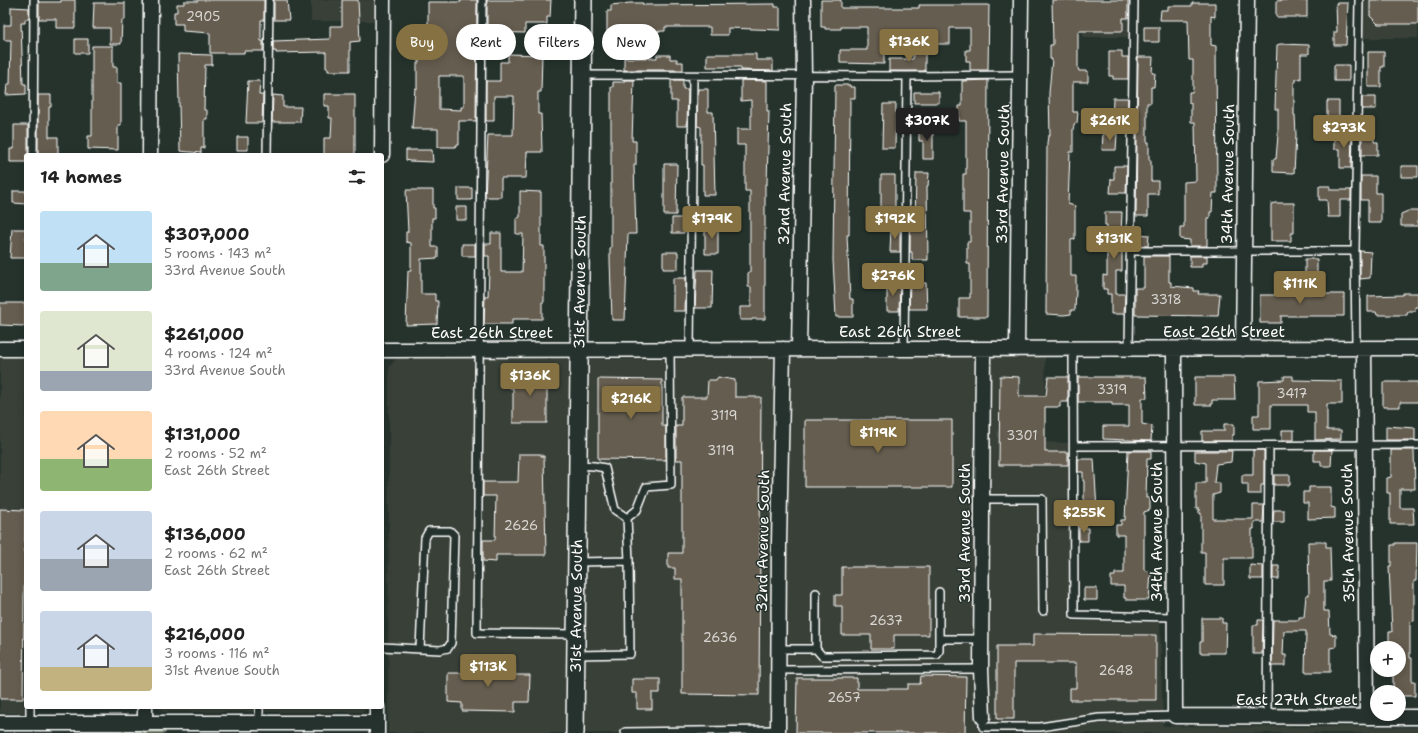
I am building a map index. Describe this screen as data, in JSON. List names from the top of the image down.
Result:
{
  "streets": {
    "street": [
      "32nd Avenue South",
      "33rd Avenue South",
      "34th Avenue South",
      "31st Avenue South",
      "East 26th Street",
      "35th Avenue South",
      "East 27th Street"
    ]
  },
  "crossings": [
    ["32nd Avenue South", "East 26th Street"],
    ["33rd Avenue South", "East 26th Street"],
    ["34th Avenue South", "East 26th Street"],
    ["34th Avenue South", "East 27th Street"],
    ["31st Avenue South", "East 26th Street"],
    ["East 26th Street", "35th Avenue South"],
    ["35th Avenue South", "East 27th Street"]
  ],
  "house_numbers": [
    "2905",
    "3318",
    "3319",
    "3417",
    "3119",
    "3301",
    "3119",
    "2626",
    "2637",
    "2636",
    "2648",
    "2657"
  ],
  "page": {
    "chip": [
      "Buy",
      "Rent",
      "Filters",
      "New"
    ],
    "price": [
      "$136K",
      "$307K",
      "$261K",
      "$273K",
      "$179K",
      "$192K",
      "$131K",
      "$276K",
      "$111K",
      "$136K",
      "$216K",
      "$119K",
      "$255K",
      "$113K"
    ],
    "heading": "14 homes",
    "list": [
      {
        "name": "$307,000",
        "note": "5 rooms · 143 m² · 33rd Avenue South"
      },
      {
        "name": "$261,000",
        "note": "4 rooms · 124 m² · 33rd Avenue South"
      },
      {
        "name": "$131,000",
        "note": "2 rooms · 52 m² · East 26th Street"
      },
      {
        "name": "$136,000",
        "note": "2 rooms · 62 m² · East 26th Street"
      },
      {
        "name": "$216,000",
        "note": "3 rooms · 116 m² · 31st Avenue South"
      }
    ],
    "map_buttons": ["+", "−"]
  }
}
